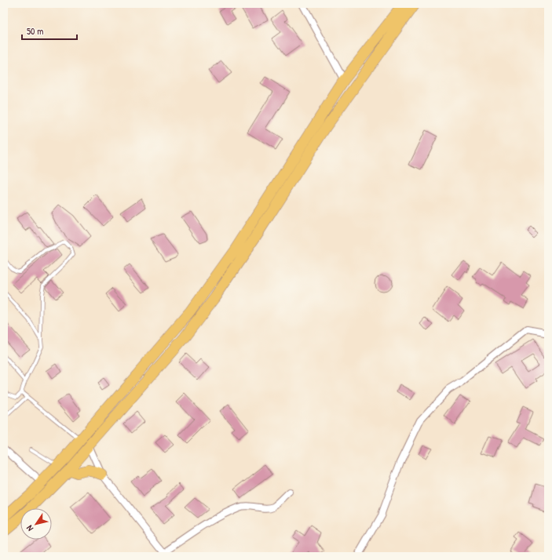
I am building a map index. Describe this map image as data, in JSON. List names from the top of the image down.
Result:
{
  "scale_bar": "50 m",
  "north": "bottom left"
}
